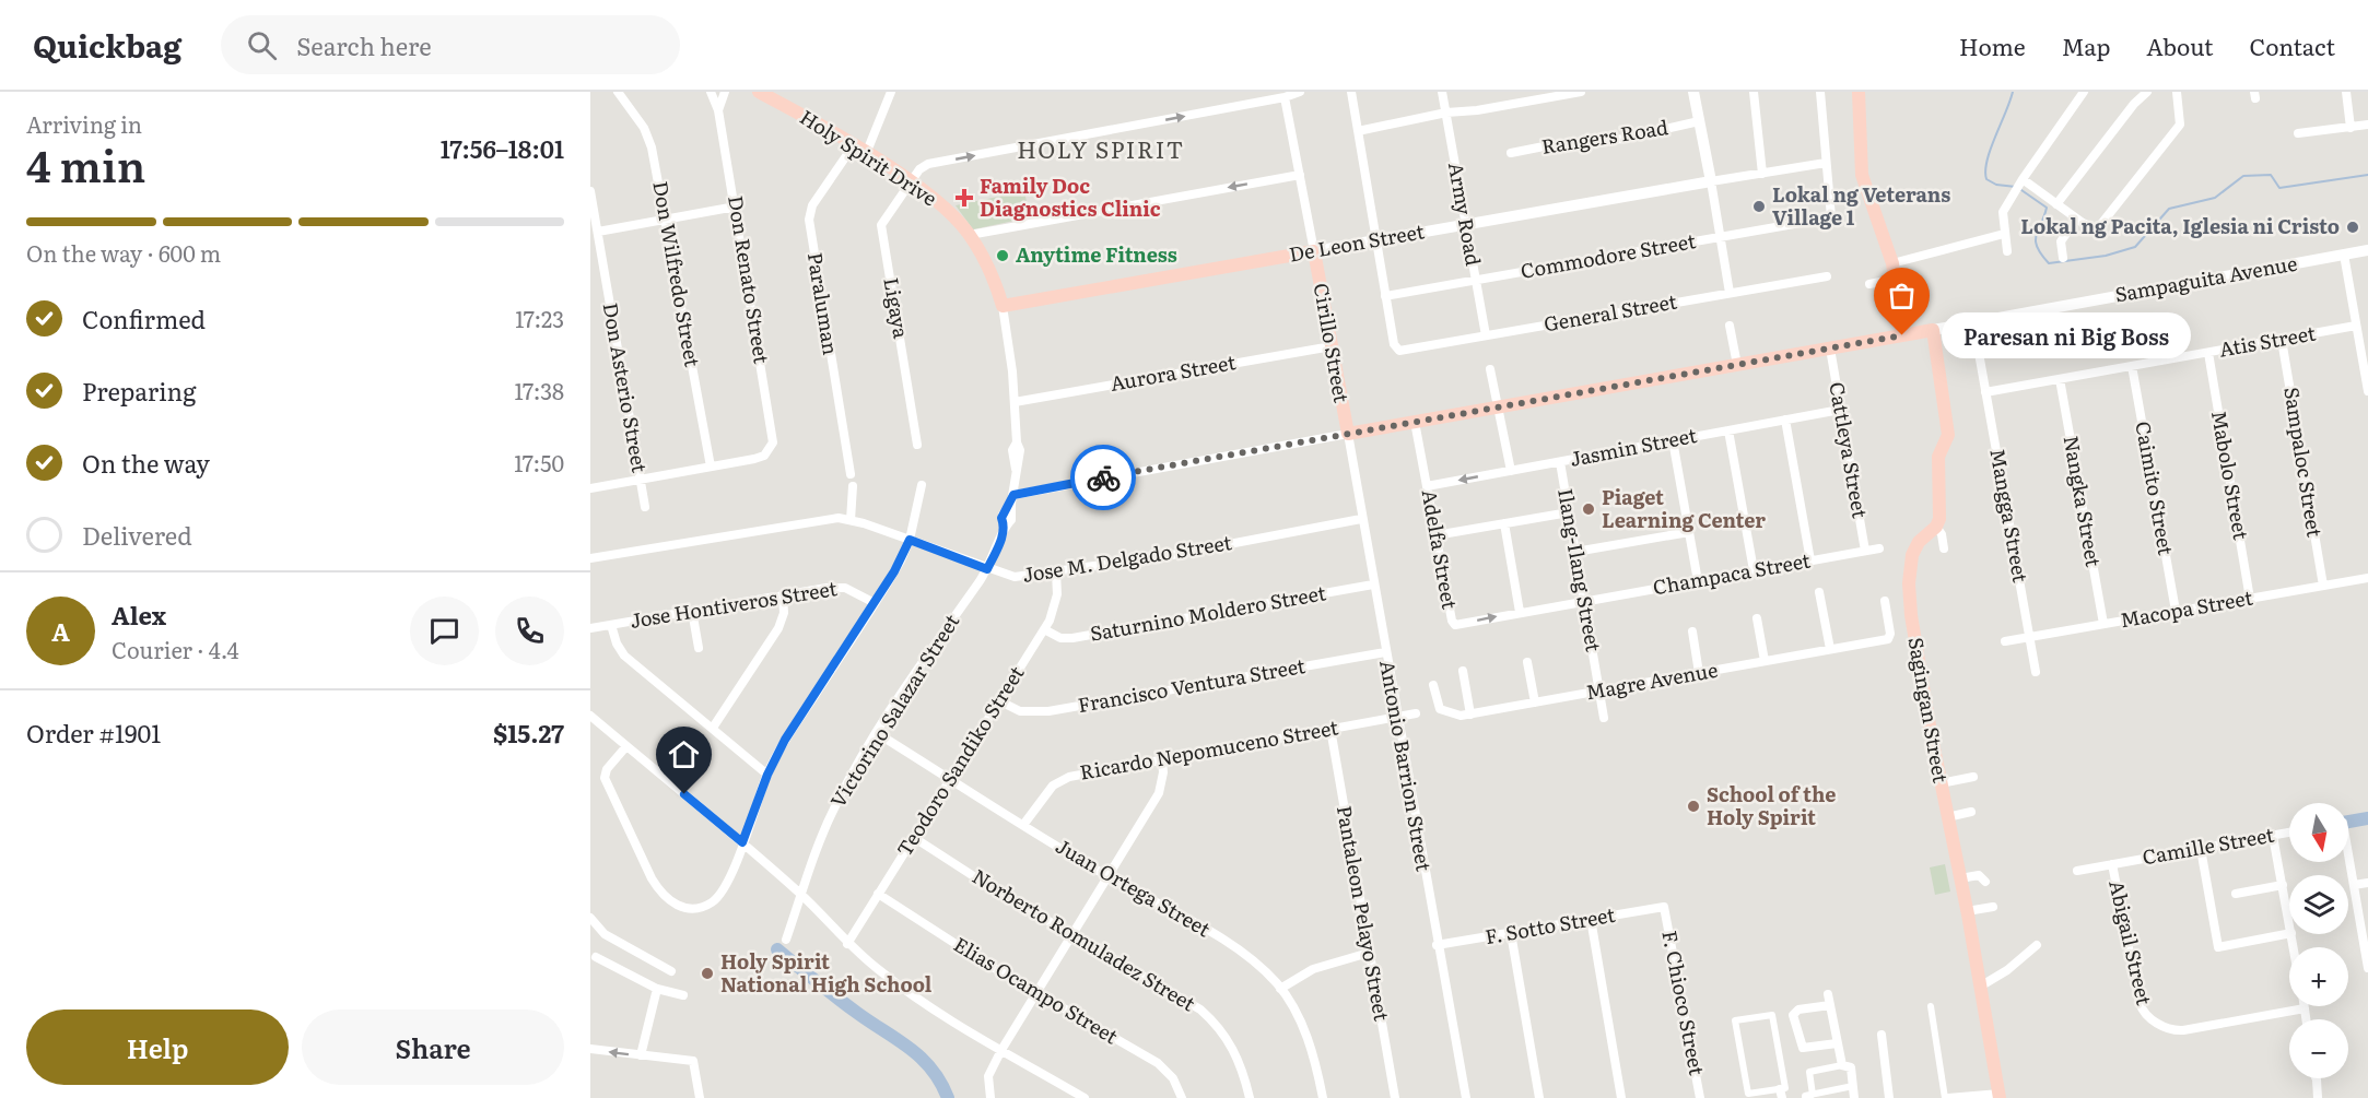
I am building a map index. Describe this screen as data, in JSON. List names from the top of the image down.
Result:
{
  "streets": {
    "main road": [
      "Holy Spirit Drive",
      "De Leon Street",
      "Sampaguita Avenue",
      "Cirillo Street",
      "Sagingan Street"
    ],
    "street": [
      "Rangers Road",
      "Army Road",
      "Commodore Street",
      "Don Wilfredo Street",
      "Don Renato Street",
      "Paraluman",
      "Ligaya",
      "General Street",
      "Atis Street",
      "Aurora Street",
      "Don Asterio Street",
      "Jasmin Street",
      "Cattleya Street",
      "Sampaloc Street",
      "Mabolo Street",
      "Caimito Street",
      "Nangka Street",
      "Mangga Street",
      "Adelfa Street",
      "Jose M. Delgado Street",
      "Ilang-Ilang Street",
      "Champaca Street",
      "Jose Hontiveros Street",
      "Macopa Street",
      "Saturnino Moldero Street",
      "Magre Avenue",
      "Francisco Ventura Street",
      "Victorino Salazar Street",
      "Ricardo Nepomuceno Street",
      "Teodoro Sandiko Street",
      "Antonio Barrion Street",
      "Camille Street",
      "Juan Ortega Street",
      "Pantaleon Pelayo Street",
      "F. Sotto Street",
      "Norberto Romuladez Street",
      "Abigail Street",
      "Elias Ocampo Street",
      "F. Chioco Street"
    ]
  },
  "crossings": [
    ["Holy Spirit Drive", "De Leon Street"],
    ["Holy Spirit Drive", "Paraluman"],
    ["Holy Spirit Drive", "Ligaya"],
    ["Holy Spirit Drive", "Victorino Salazar Street"],
    ["Army Road", "De Leon Street"],
    ["Army Road", "Commodore Street"],
    ["Army Road", "General Street"],
    ["De Leon Street", "Cirillo Street"],
    ["De Leon Street", "Victorino Salazar Street"],
    ["Commodore Street", "General Street"],
    ["Don Wilfredo Street", "Don Renato Street"],
    ["Sampaguita Avenue", "Cirillo Street"],
    ["Sampaguita Avenue", "Cattleya Street"],
    ["Sampaguita Avenue", "Mangga Street"],
    ["Sampaguita Avenue", "Adelfa Street"],
    ["Sampaguita Avenue", "Antonio Barrion Street"],
    ["Atis Street", "Sampaloc Street"],
    ["Atis Street", "Mabolo Street"],
    ["Atis Street", "Caimito Street"],
    ["Atis Street", "Nangka Street"],
    ["Atis Street", "Mangga Street"],
    ["Cirillo Street", "Aurora Street"],
    ["Cirillo Street", "Antonio Barrion Street"],
    ["Aurora Street", "Victorino Salazar Street"],
    ["Jasmin Street", "Cattleya Street"],
    ["Jasmin Street", "Adelfa Street"],
    ["Jasmin Street", "Ilang-Ilang Street"],
    ["Cattleya Street", "Champaca Street"],
    ["Sampaloc Street", "Macopa Street"],
    ["Mabolo Street", "Macopa Street"],
    ["Caimito Street", "Macopa Street"],
    ["Nangka Street", "Macopa Street"],
    ["Mangga Street", "Macopa Street"],
    ["Adelfa Street", "Ilang-Ilang Street"],
    ["Adelfa Street", "Champaca Street"],
    ["Jose M. Delgado Street", "Victorino Salazar Street"],
    ["Jose M. Delgado Street", "Teodoro Sandiko Street"],
    ["Jose M. Delgado Street", "Antonio Barrion Street"],
    ["Ilang-Ilang Street", "Champaca Street"],
    ["Ilang-Ilang Street", "Magre Avenue"],
    ["Saturnino Moldero Street", "Teodoro Sandiko Street"],
    ["Saturnino Moldero Street", "Antonio Barrion Street"],
    ["Francisco Ventura Street", "Teodoro Sandiko Street"],
    ["Francisco Ventura Street", "Antonio Barrion Street"],
    ["Victorino Salazar Street", "Juan Ortega Street"],
    ["Ricardo Nepomuceno Street", "Antonio Barrion Street"],
    ["Ricardo Nepomuceno Street", "Juan Ortega Street"],
    ["Ricardo Nepomuceno Street", "Pantaleon Pelayo Street"],
    ["Teodoro Sandiko Street", "Juan Ortega Street"],
    ["Teodoro Sandiko Street", "Norberto Romuladez Street"],
    ["Teodoro Sandiko Street", "Elias Ocampo Street"],
    ["Antonio Barrion Street", "F. Sotto Street"],
    ["Camille Street", "Abigail Street"],
    ["F. Sotto Street", "F. Chioco Street"]
  ],
  "districts": ["HOLY SPIRIT"],
  "places": {
    "health": ["Family Doc Diagnostics Clinic"],
    "other": [
      "Lokal ng Veterans Village 1",
      "Lokal ng Pacita, Iglesia ni Cristo",
      "Anytime Fitness",
      "Paresan ni Big Boss",
      "Piaget Learning Center",
      "School of the Holy Spirit",
      "Holy Spirit National High School"
    ]
  },
  "north": "bottom",
  "page": {
    "header": "Quickbag",
    "search": "Search here",
    "nav": [
      "Home",
      "Map",
      "About",
      "Contact"
    ],
    "heading": ["4 min", "Arriving in", "17:56–18:01"],
    "panel": [
      "Alex",
      "Courier · 4.4",
      "Order #1901",
      "$15.27"
    ],
    "bar": "On the way · 600 m",
    "list": [
      ["Confirmed", "17:23"],
      ["Preparing", "17:38"],
      ["On the way", "17:50"],
      "Delivered"
    ],
    "bubble": "Paresan ni Big Boss",
    "round": "A",
    "map_buttons": ["+", "−"],
    "buttons": ["Help", "Share"]
  }
}
